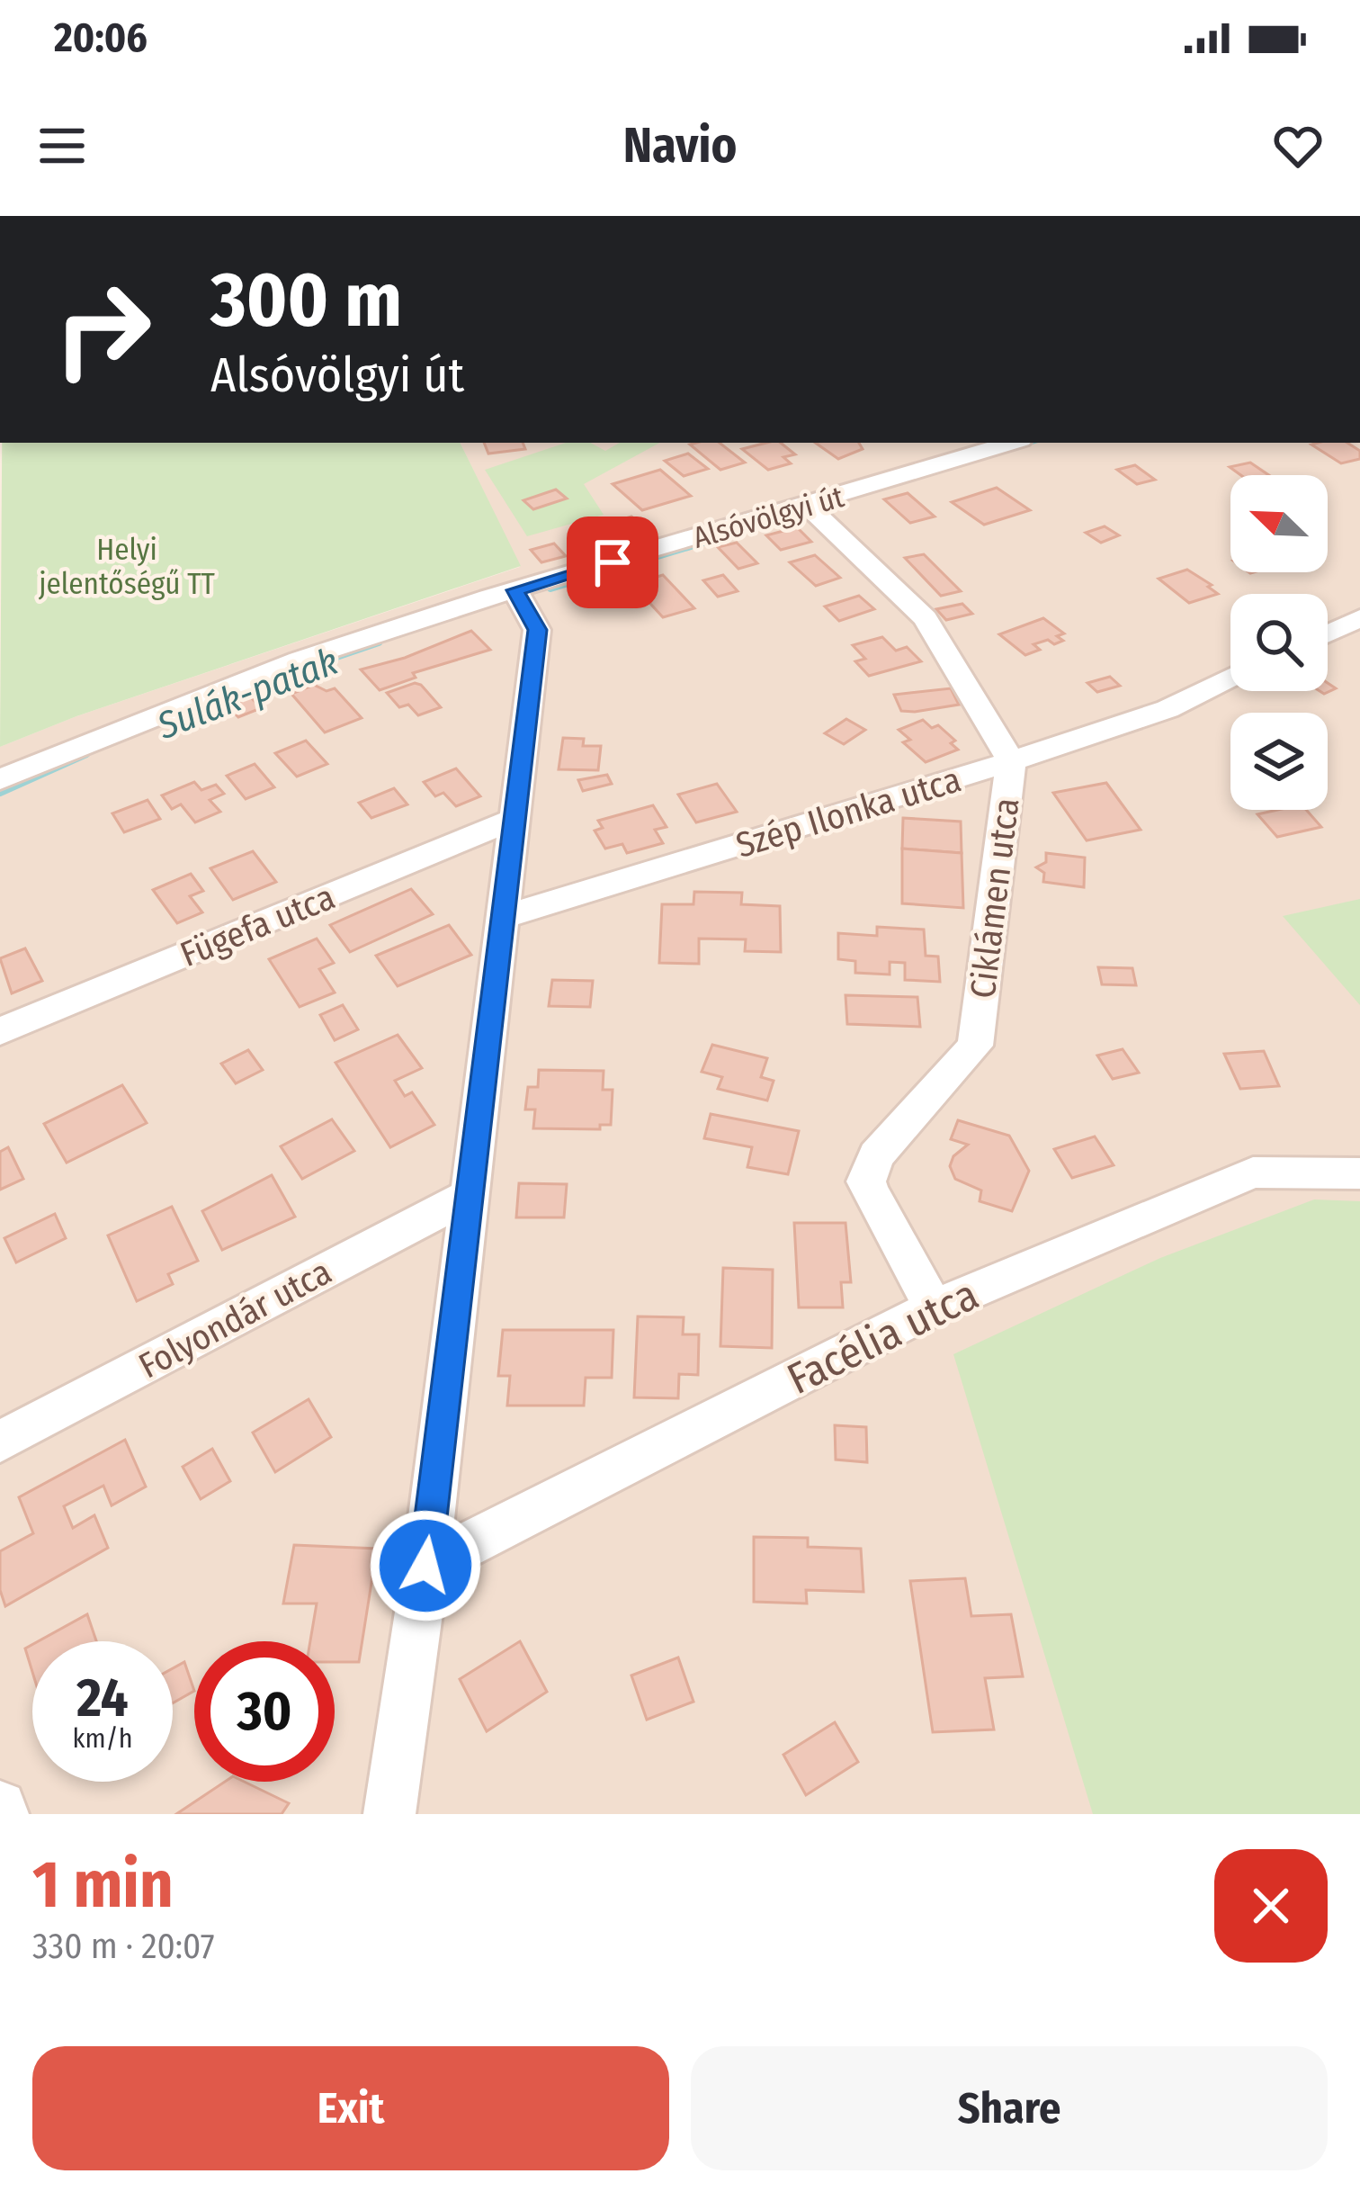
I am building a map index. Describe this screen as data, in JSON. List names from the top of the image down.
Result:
{
  "streets": {
    "street": [
      "Alsóvölgyi út",
      "Szép Ilonka utca",
      "Ciklámen utca",
      "Fügefa utca",
      "Folyondár utca",
      "Facélia utca"
    ]
  },
  "crossings": [
    ["Alsóvölgyi út", "Ciklámen utca"],
    ["Szép Ilonka utca", "Ciklámen utca"],
    ["Ciklámen utca", "Facélia utca"]
  ],
  "water": ["Sulák-patak"],
  "parks": ["Helyi jelentőségű TT"],
  "north": "top left",
  "page": {
    "status": "20:06",
    "header": "Navio",
    "turn": ["300 m", "Alsóvölgyi út"],
    "speed": "24 km/h",
    "limit": "30",
    "heading": ["1 min", "330 m · 20:07"],
    "buttons": ["Exit", "Share"]
  }
}
